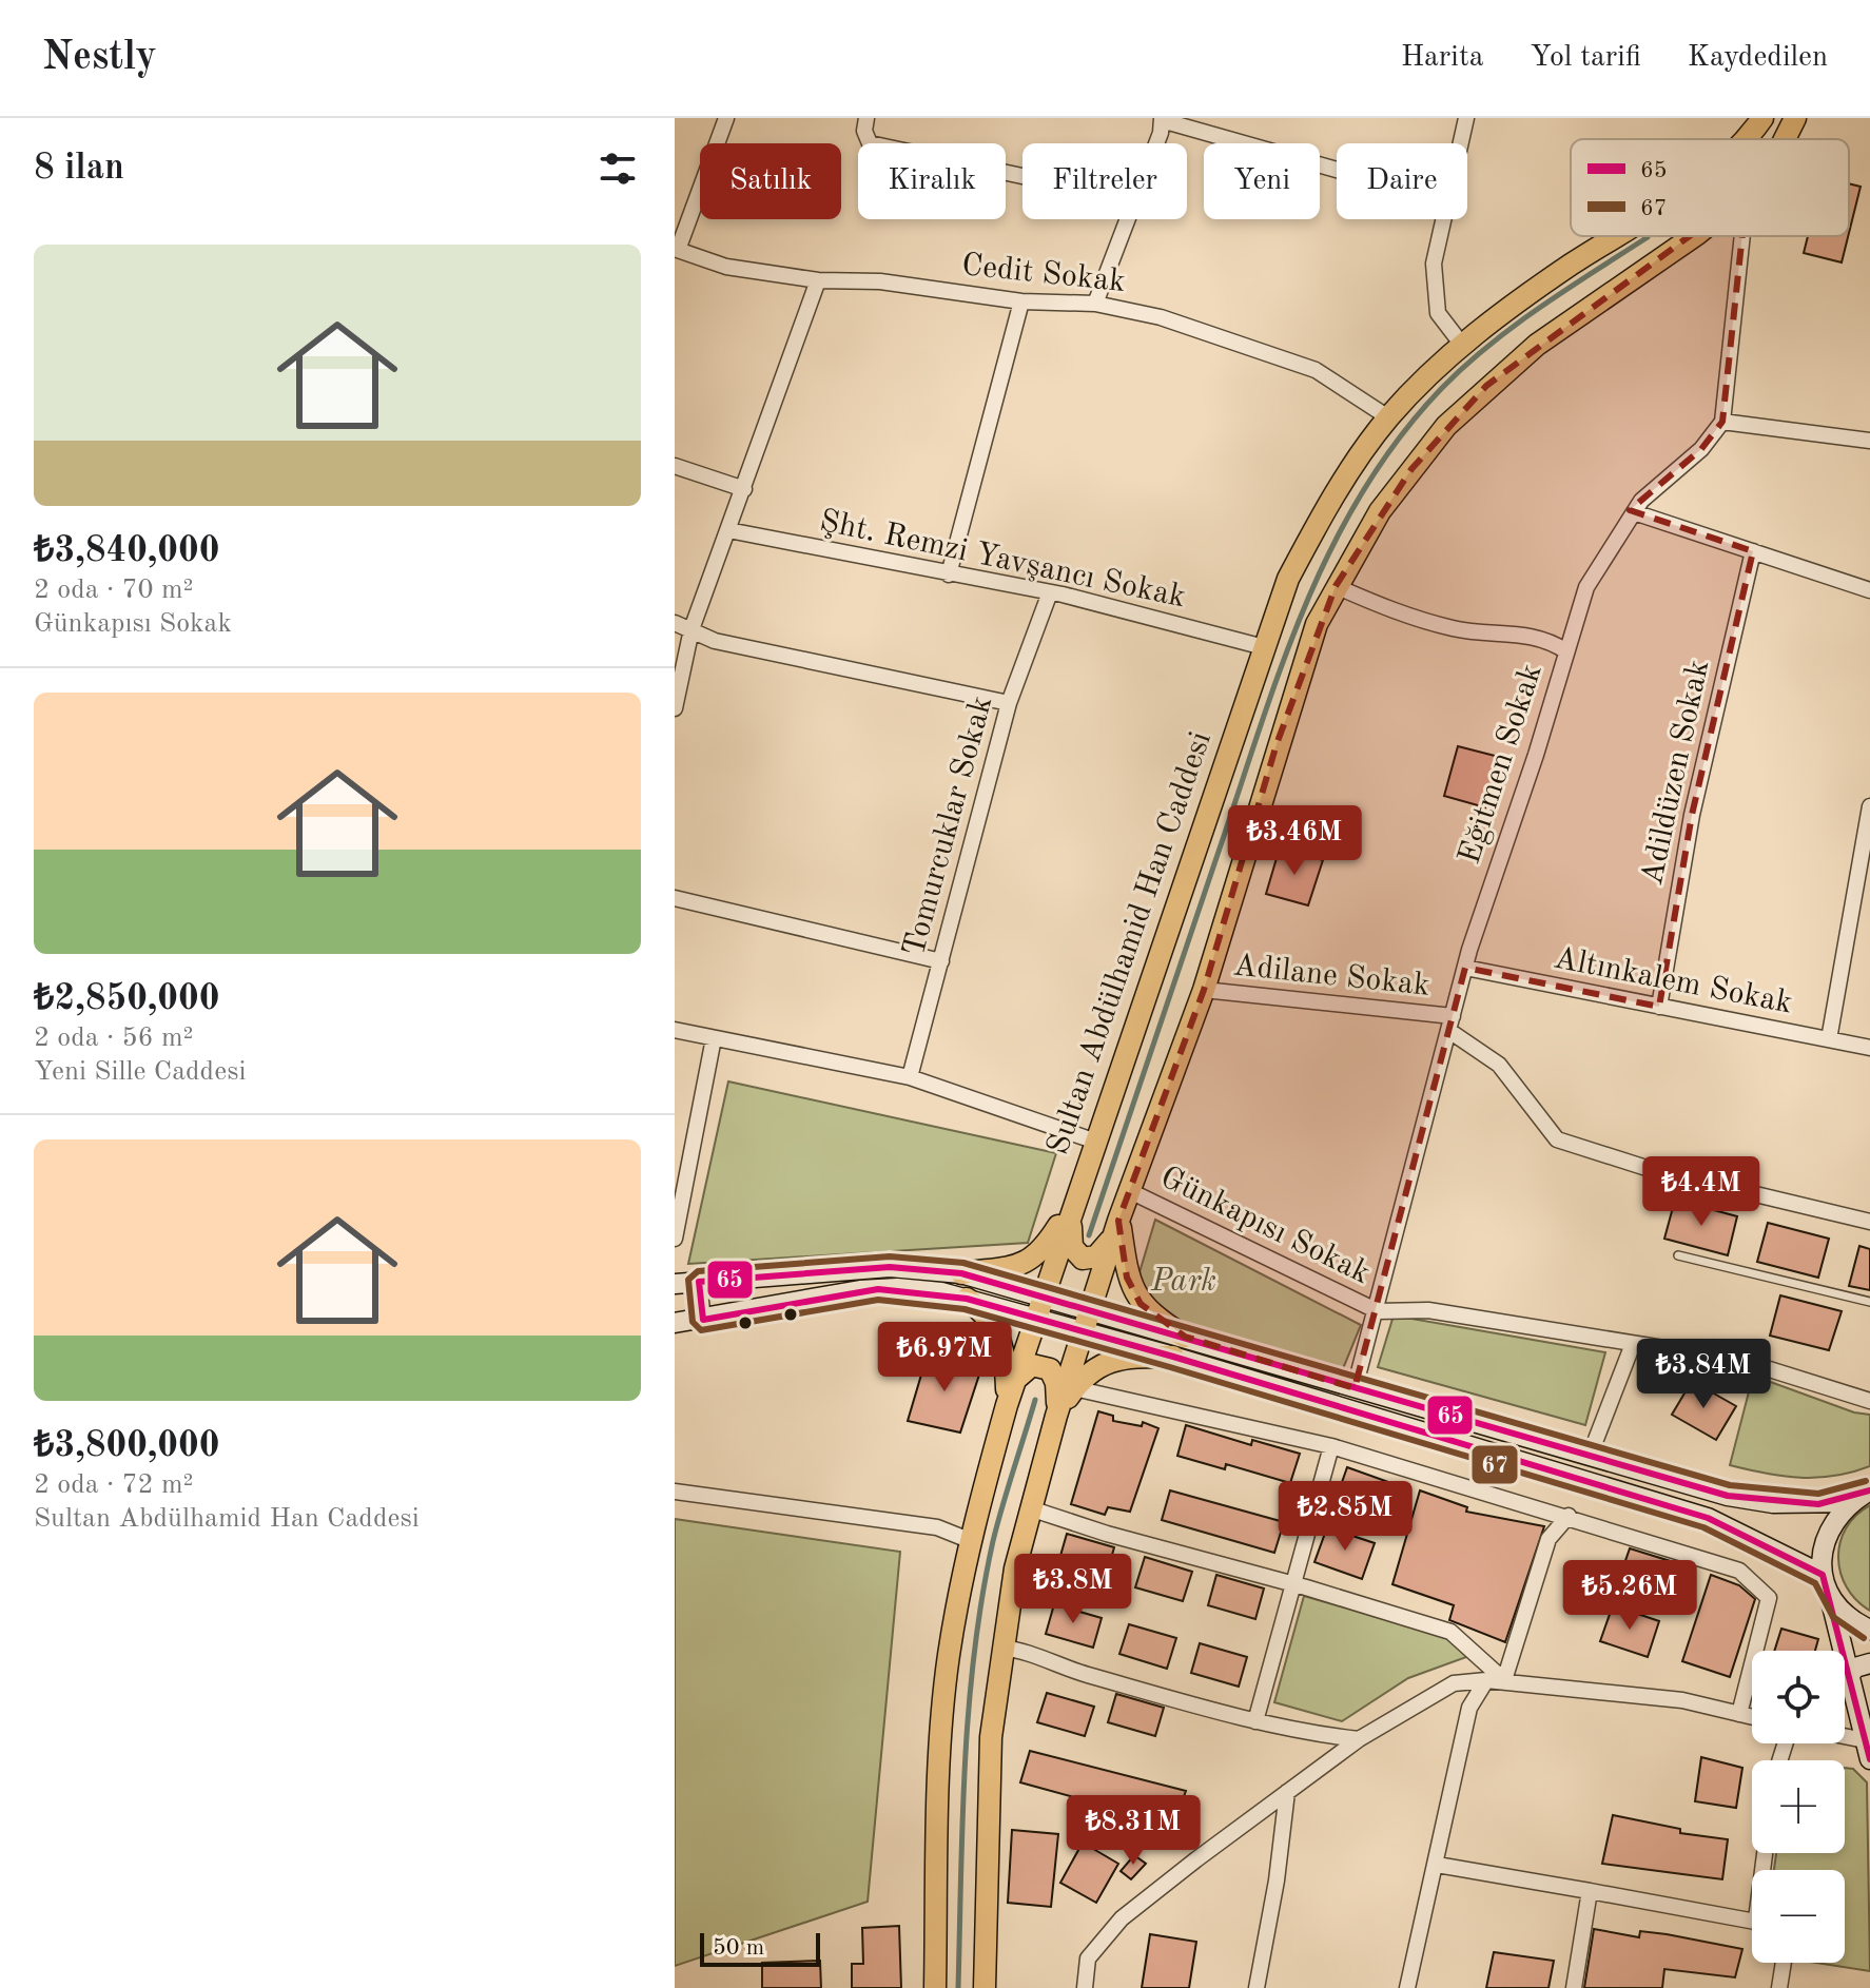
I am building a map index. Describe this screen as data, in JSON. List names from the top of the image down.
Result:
{
  "streets": {
    "main road": ["Sultan Abdülhamid Han Caddesi"],
    "street": [
      "Cedit Sokak",
      "Şht. Remzi Yavşancı Sokak",
      "Eğitmen Sokak",
      "Adildüzen Sokak",
      "Tomurcuklar Sokak",
      "Adilane Sokak",
      "Altınkalem Sokak",
      "Günkapısı Sokak"
    ]
  },
  "crossings": [
    ["Cedit Sokak", "Sultan Abdülhamid Han Caddesi"],
    ["Şht. Remzi Yavşancı Sokak", "Tomurcuklar Sokak"],
    ["Şht. Remzi Yavşancı Sokak", "Sultan Abdülhamid Han Caddesi"],
    ["Eğitmen Sokak", "Adilane Sokak"],
    ["Eğitmen Sokak", "Altınkalem Sokak"],
    ["Eğitmen Sokak", "Günkapısı Sokak"],
    ["Adildüzen Sokak", "Altınkalem Sokak"]
  ],
  "parks": ["Park"],
  "lines": ["transit line 67", "transit line 65"],
  "legend": ["65", "67"],
  "scale_bar": "50 m",
  "page": {
    "header": "Nestly",
    "nav": ["Harita", "Yol tarifi", "Kaydedilen"],
    "heading": "8 ilan",
    "chip": [
      "Satılık",
      "Kiralık",
      "Filtreler",
      "Yeni",
      "Daire"
    ],
    "list": [
      {
        "name": "₺3,840,000",
        "note": "2 oda · 70 m² · Günkapısı Sokak"
      },
      {
        "name": "₺2,850,000",
        "note": "2 oda · 56 m² · Yeni Sille Caddesi"
      },
      {
        "name": "₺3,800,000",
        "note": "2 oda · 72 m² · Sultan Abdülhamid Han Caddesi"
      }
    ],
    "price": [
      "₺3.46M",
      "₺4.4M",
      "₺6.97M",
      "₺3.84M",
      "₺2.85M",
      "₺3.8M",
      "₺5.26M",
      "₺8.31M"
    ],
    "map_buttons": ["+", "−"],
    "scale": "50 m"
  }
}
